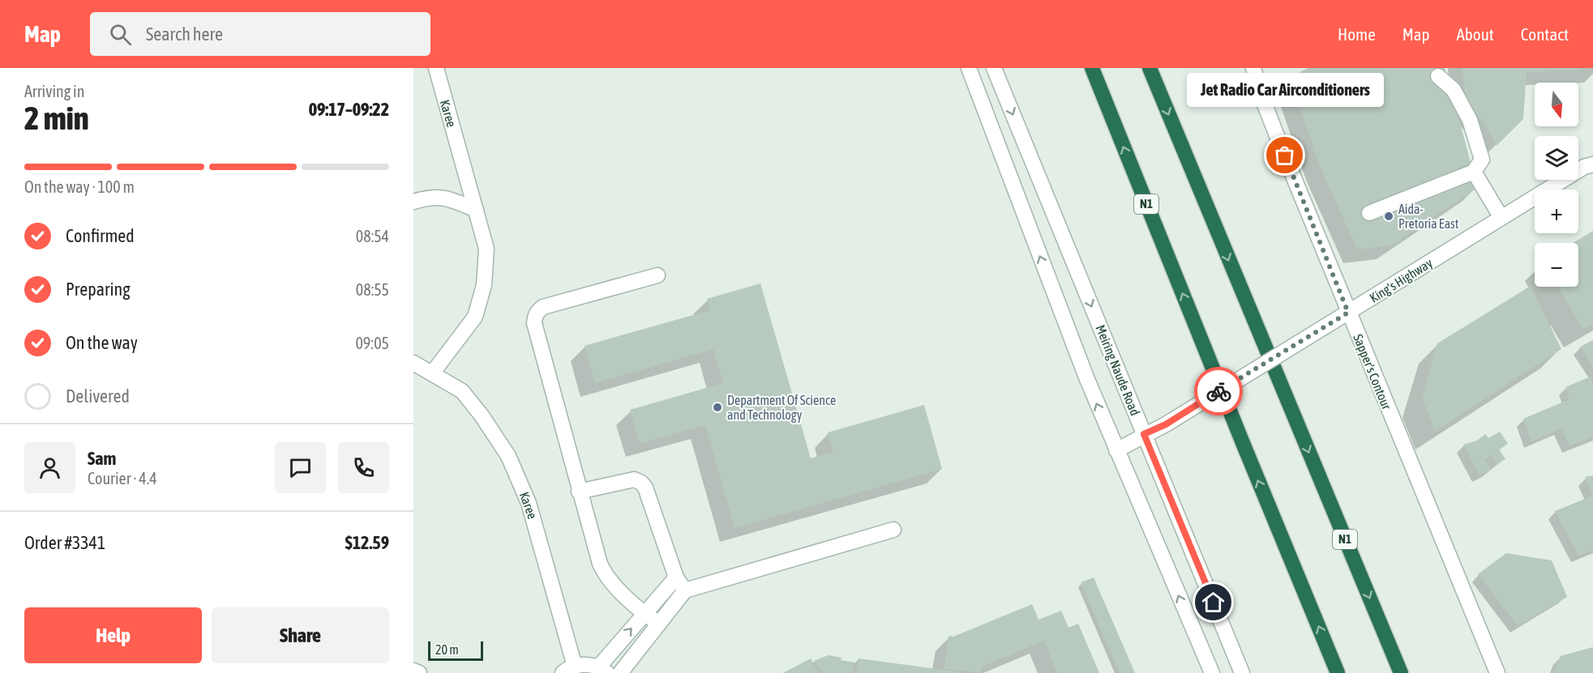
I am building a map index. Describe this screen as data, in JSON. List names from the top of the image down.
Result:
{
  "streets": {
    "highway": ["N1"],
    "street": [
      "Karee",
      "King's Highway",
      "Meiring Naude Road",
      "Sapper's Contour"
    ]
  },
  "crossings": [
    ["King's Highway", "Meiring Naude Road"],
    ["King's Highway", "Sapper's Contour"]
  ],
  "places": ["Jet Radio Car Airconditioners", "Aida- Pretoria East", "Department Of Science and Technology"],
  "scale_bar": "20 m",
  "north": "bottom",
  "page": {
    "header": "Map",
    "search": "Search here",
    "nav": [
      "Home",
      "Map",
      "About",
      "Contact"
    ],
    "heading": ["2 min", "Arriving in", "09:17–09:22"],
    "panel": [
      "Sam",
      "Courier · 4.4",
      "Order #3341",
      "$12.59"
    ],
    "bubble": "Jet Radio Car Airconditioners",
    "map_buttons": ["+", "−"],
    "bar": "On the way · 100 m",
    "list": [
      ["Confirmed", "08:54"],
      ["Preparing", "08:55"],
      ["On the way", "09:05"],
      "Delivered"
    ],
    "buttons": ["Help", "Share"],
    "scale": "20 m"
  }
}
